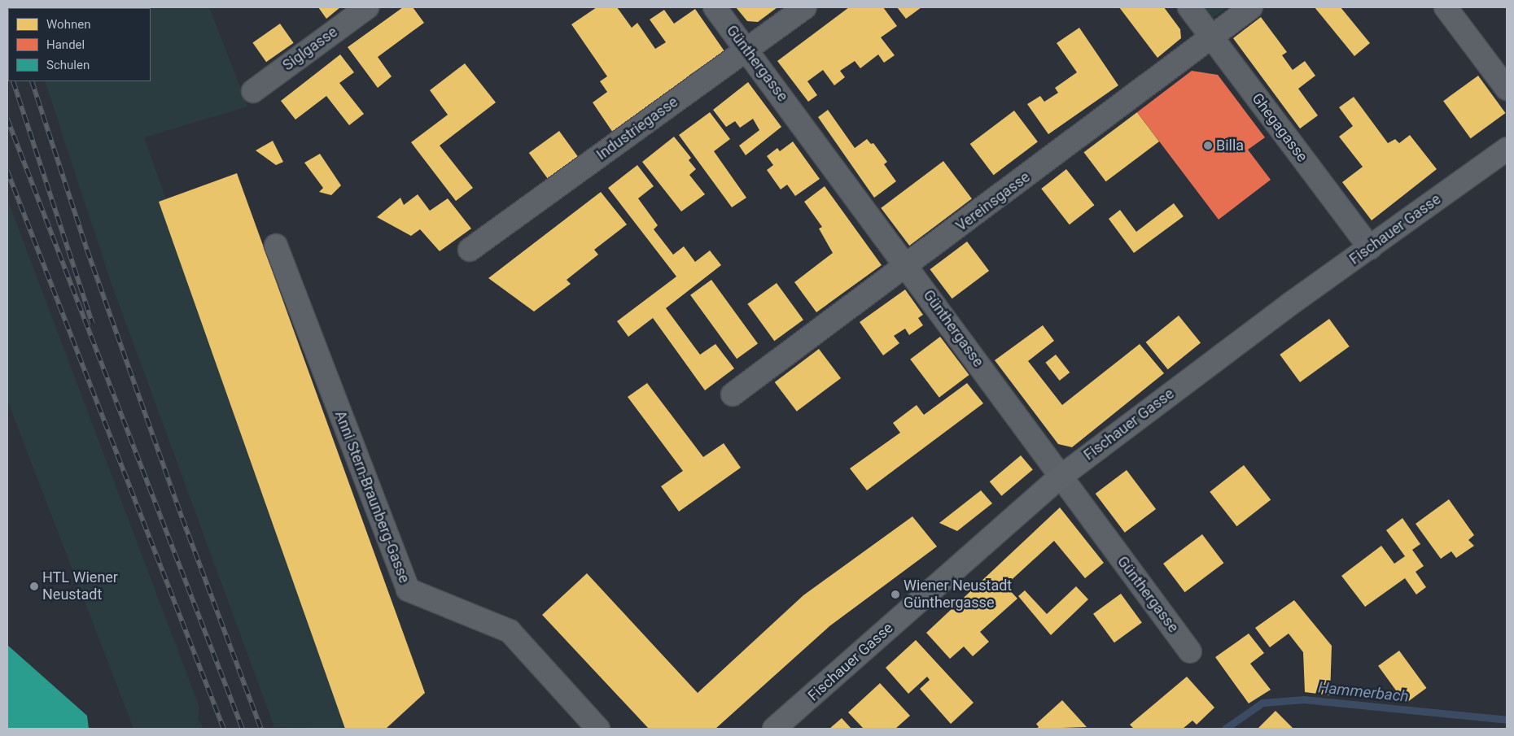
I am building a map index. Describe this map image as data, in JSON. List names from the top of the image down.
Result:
{
  "streets": {
    "main road": ["Fischauer Gasse"],
    "street": [
      "Siglgasse",
      "Günthergasse",
      "Ghegagasse",
      "Industriegasse",
      "Vereinsgasse",
      "Anni Stern-Braunberg-Gasse"
    ]
  },
  "crossings": [
    ["Günthergasse", "Industriegasse"],
    ["Günthergasse", "Vereinsgasse"],
    ["Günthergasse", "Fischauer Gasse"],
    ["Ghegagasse", "Vereinsgasse"],
    ["Ghegagasse", "Fischauer Gasse"]
  ],
  "water": ["Hammerbach"],
  "places": ["Billa", "HTL Wiener Neustadt", "Wiener Neustadt Günthergasse"],
  "legend": ["Wohnen", "Handel", "Schulen"]
}
